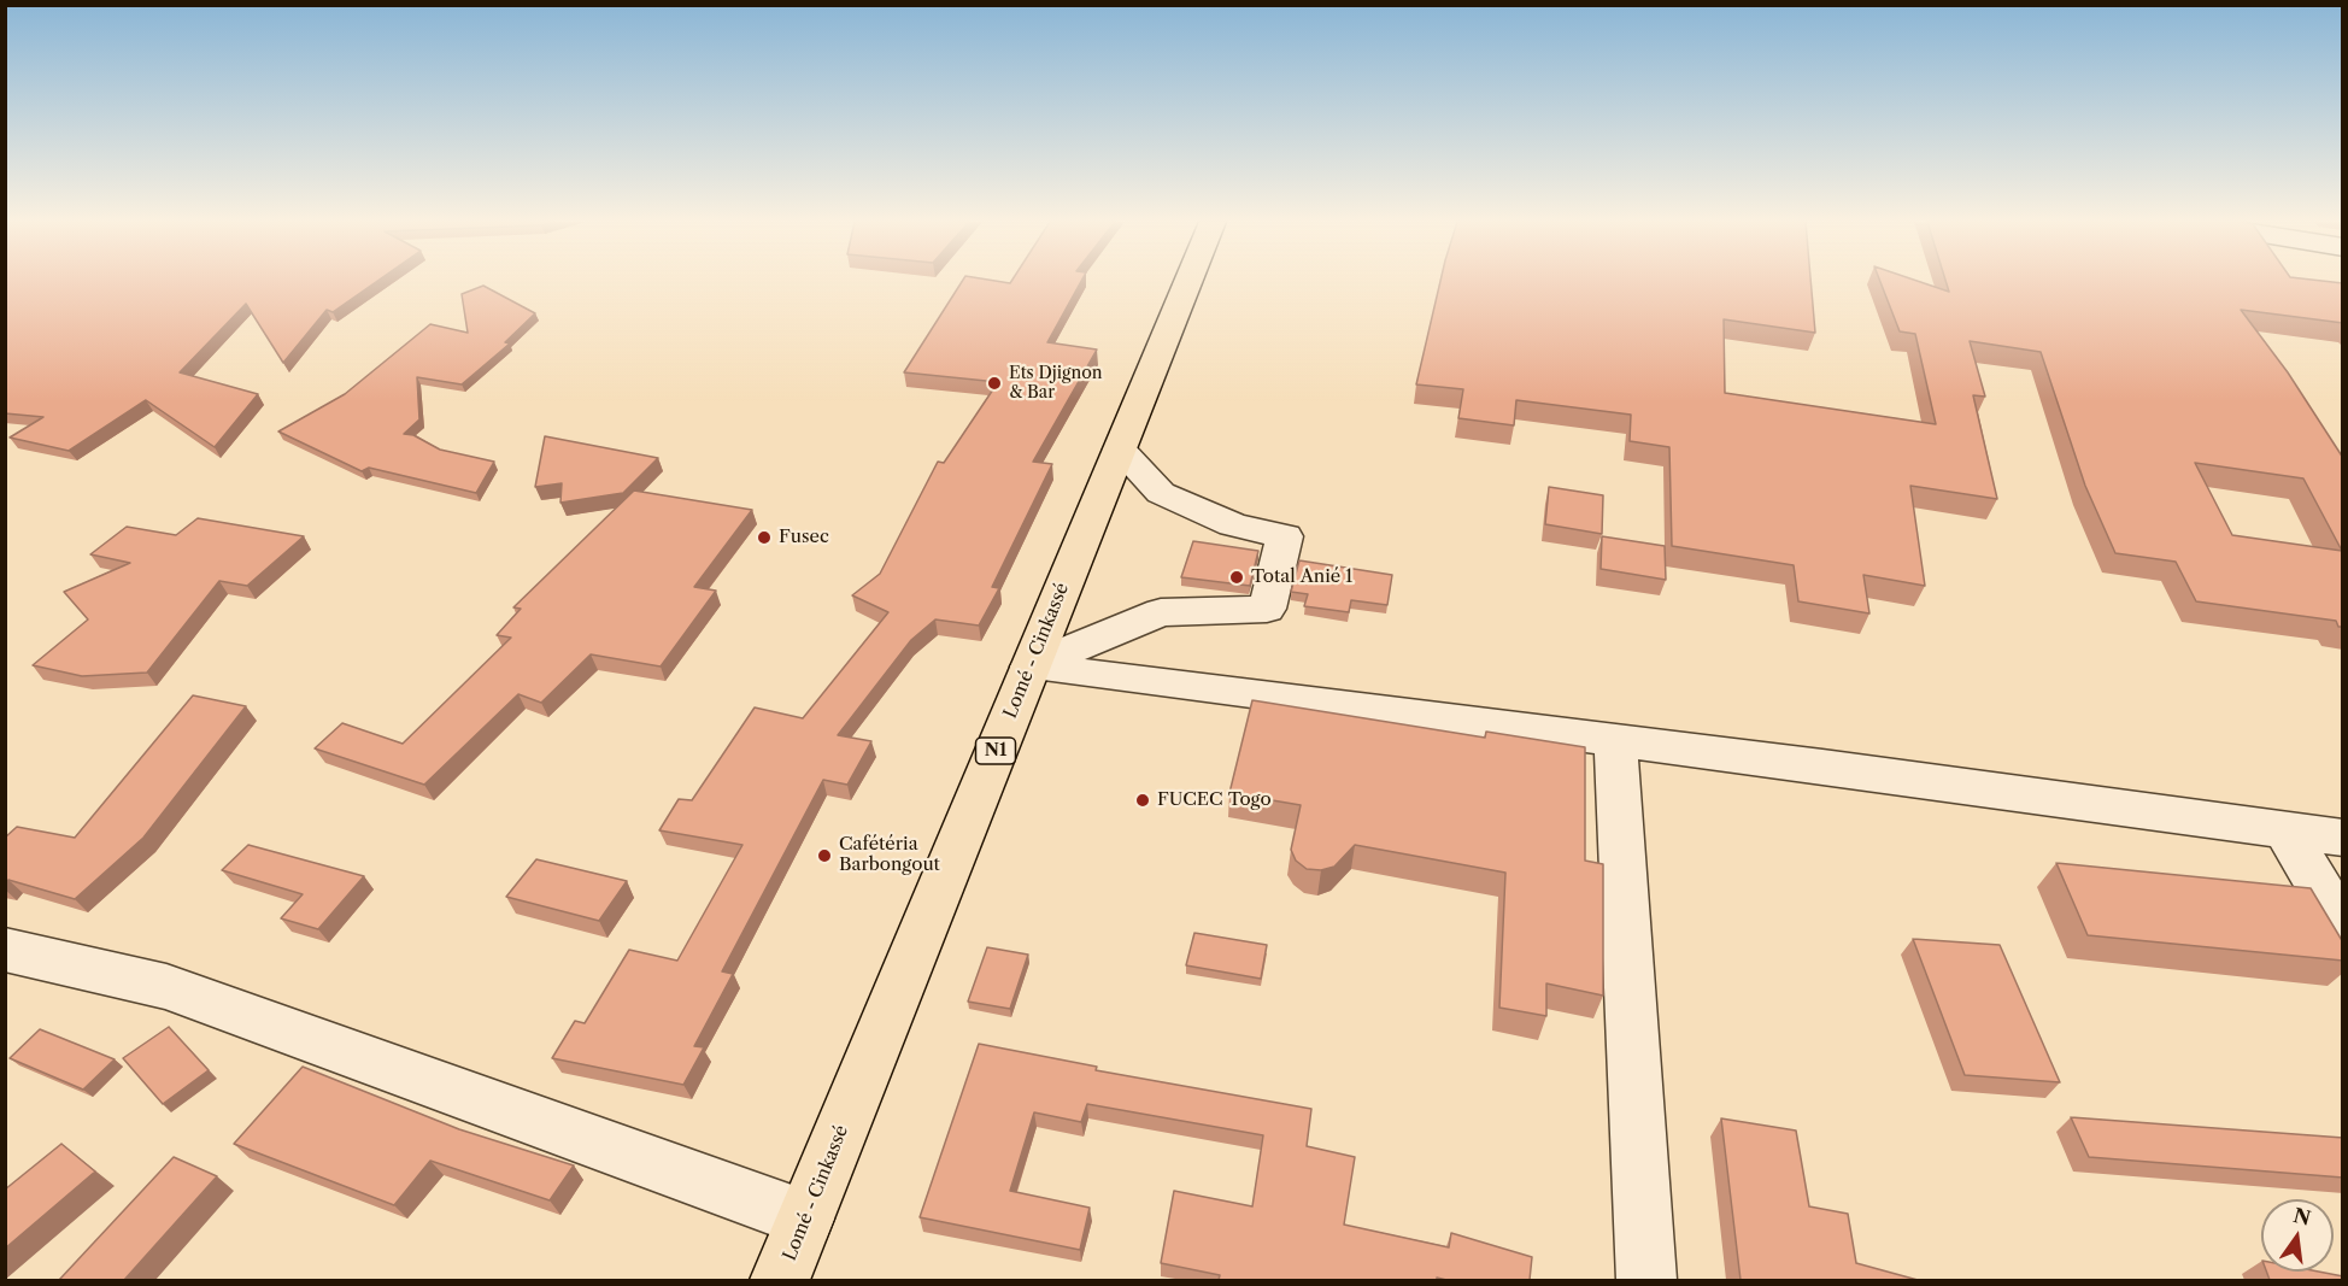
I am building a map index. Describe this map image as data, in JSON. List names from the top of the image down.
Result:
{
  "streets": {
    "highway": ["Lomé - Cinkassé", "N1"]
  },
  "places": [
    "Ets Djignon & Bar",
    "Fusec",
    "Total Anié 1",
    "FUCEC Togo",
    "Cafétéria Barbongout"
  ],
  "north": "top"
}
